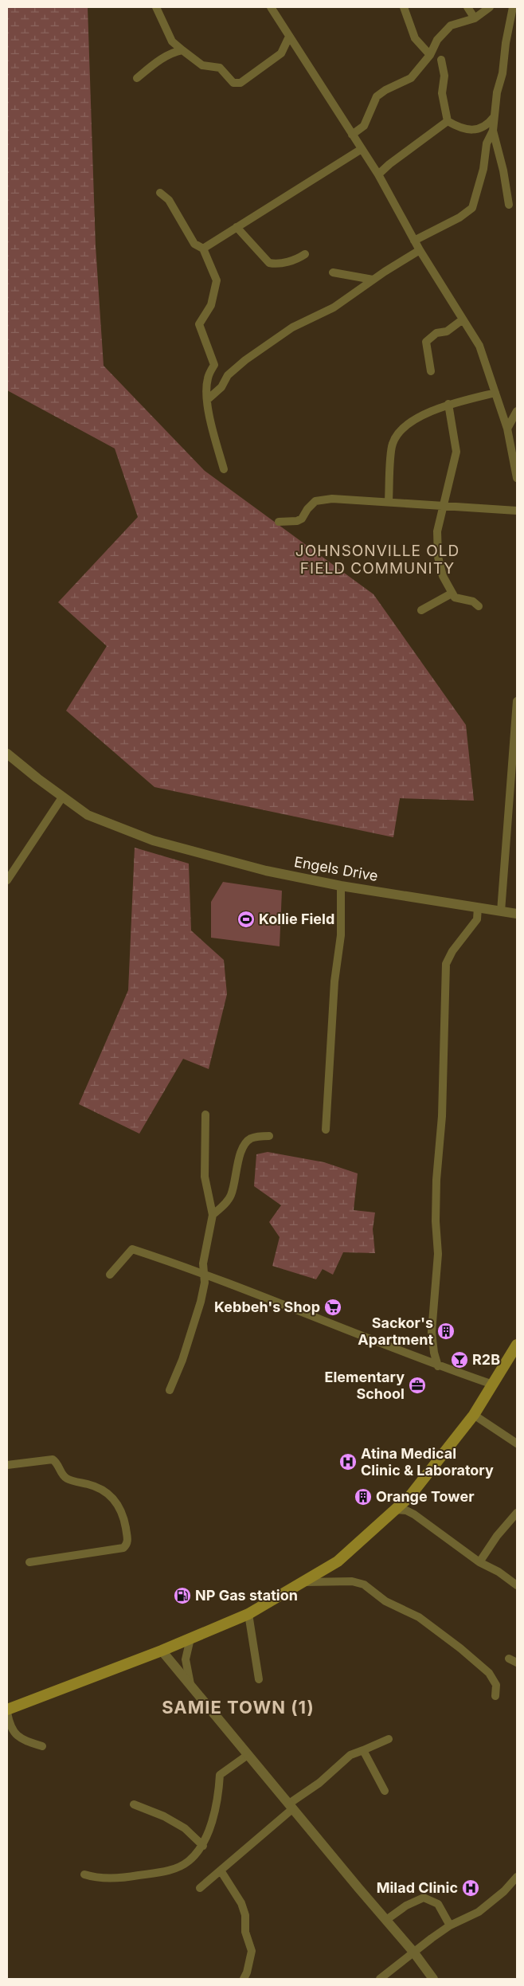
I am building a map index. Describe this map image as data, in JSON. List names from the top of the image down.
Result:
{
  "streets": {
    "street": ["Engels Drive"]
  },
  "districts": ["JOHNSONVILLE OLD FIELD COMMUNITY", "SAMIE TOWN (1)"],
  "places": {
    "sports": ["Kollie Field"],
    "supermarket": ["Kebbeh's Shop"],
    "building": ["Sackor's Apartment", "Orange Tower"],
    "bar": ["R2B"],
    "office": ["Elementary School"],
    "hospital": ["Atina Medical Clinic & Laboratory", "Milad Clinic"],
    "fuel station": ["NP Gas station"]
  }
}
